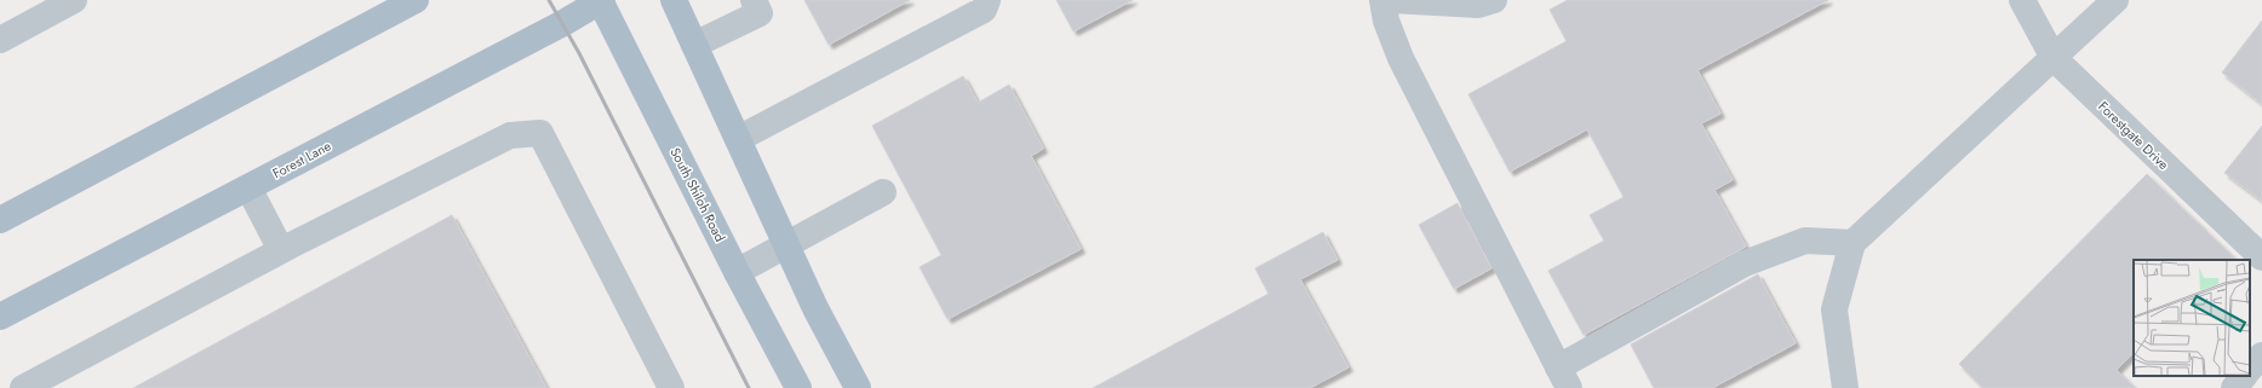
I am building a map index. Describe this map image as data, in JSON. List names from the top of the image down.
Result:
{
  "streets": {
    "main road": ["Forest Lane", "South Shiloh Road"],
    "street": ["Forestgate Drive"]
  },
  "crossings": [
    ["Forest Lane", "South Shiloh Road"]
  ]
}
